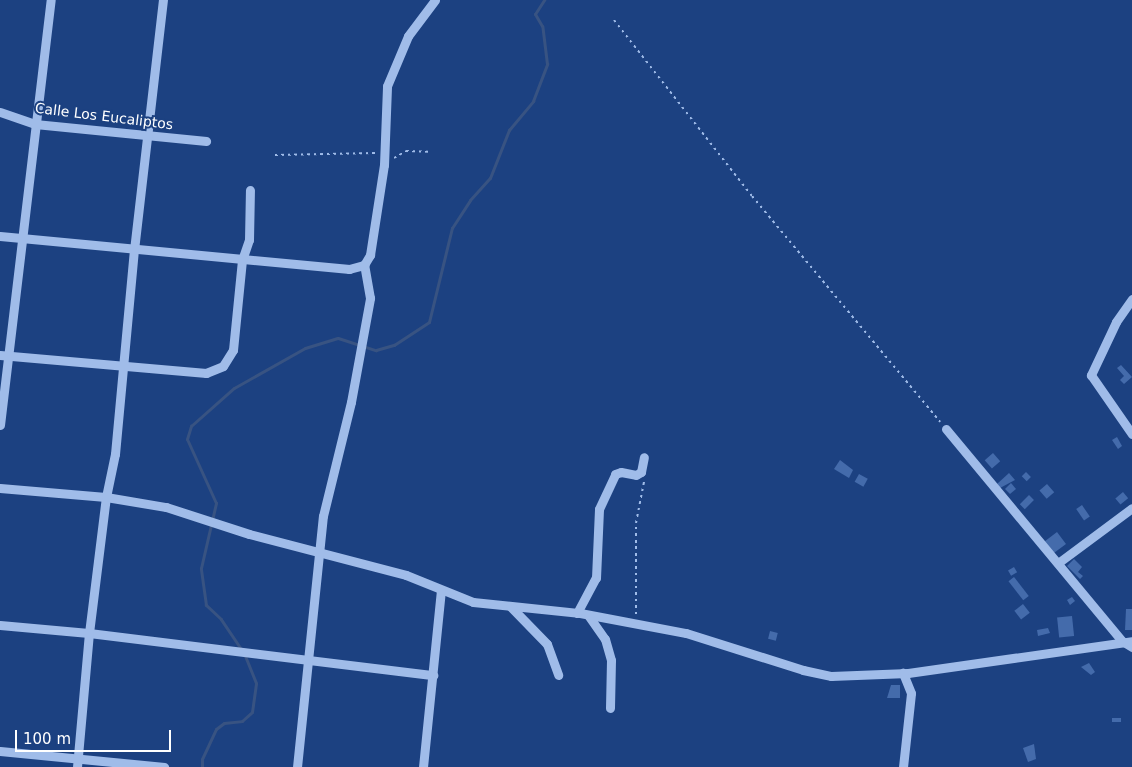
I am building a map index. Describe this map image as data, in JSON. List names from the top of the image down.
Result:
{
  "streets": {
    "street": ["Calle Los Eucaliptos"]
  },
  "scale_bar": "100 m"
}
